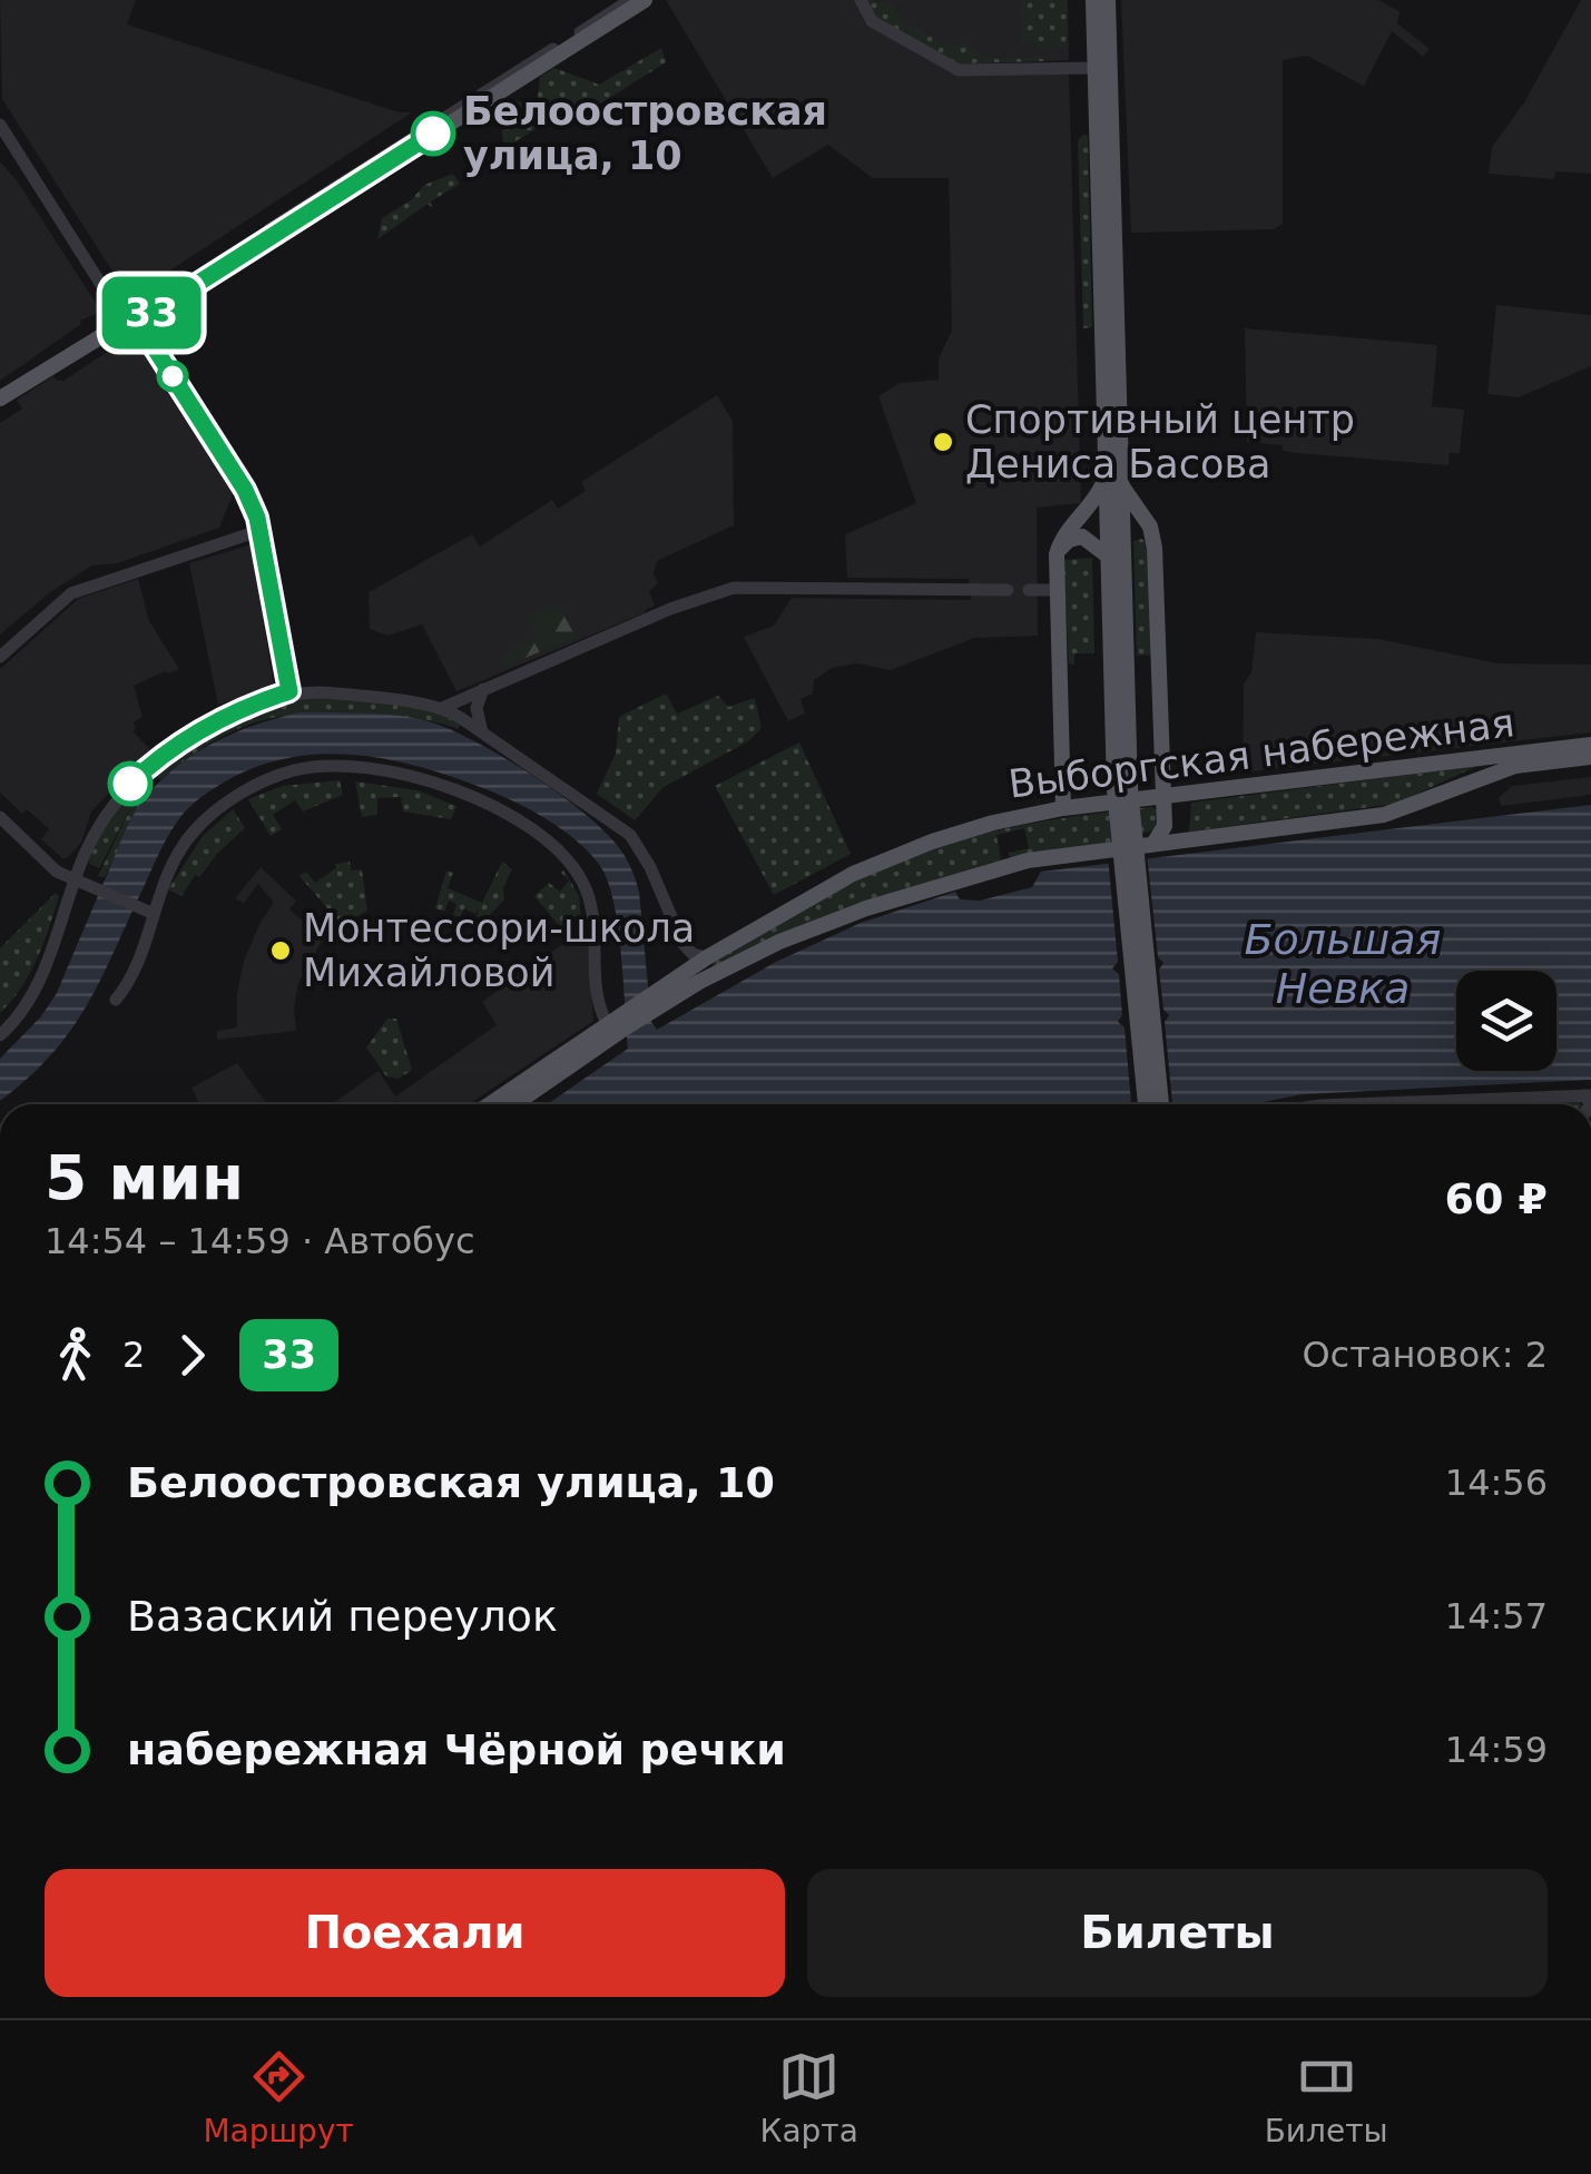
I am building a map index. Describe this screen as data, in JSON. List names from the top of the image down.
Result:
{
  "streets": {
    "main road": ["Выборгская набережная"]
  },
  "water": ["Большая Невка"],
  "places": ["Белоостровская улица, 10", "Спортивный центр Дениса Басова", "Монтессори-школа Михайловой"],
  "lines": ["bus line 33"],
  "page": {
    "on_map": "33",
    "heading": ["5 мин", "14:54 – 14:59 · Автобус", "60 ₽"],
    "legs": ["2", "33", "Остановок: 2"],
    "list": [
      {
        "name": "Белоостровская улица, 10",
        "value": "14:56"
      },
      {
        "name": "Вазаский переулок",
        "value": "14:57"
      },
      {
        "name": "набережная Чёрной речки",
        "value": "14:59"
      }
    ],
    "buttons": ["Поехали", "Билеты"],
    "tabs": ["Маршрут", "Карта", "Билеты"]
  }
}
